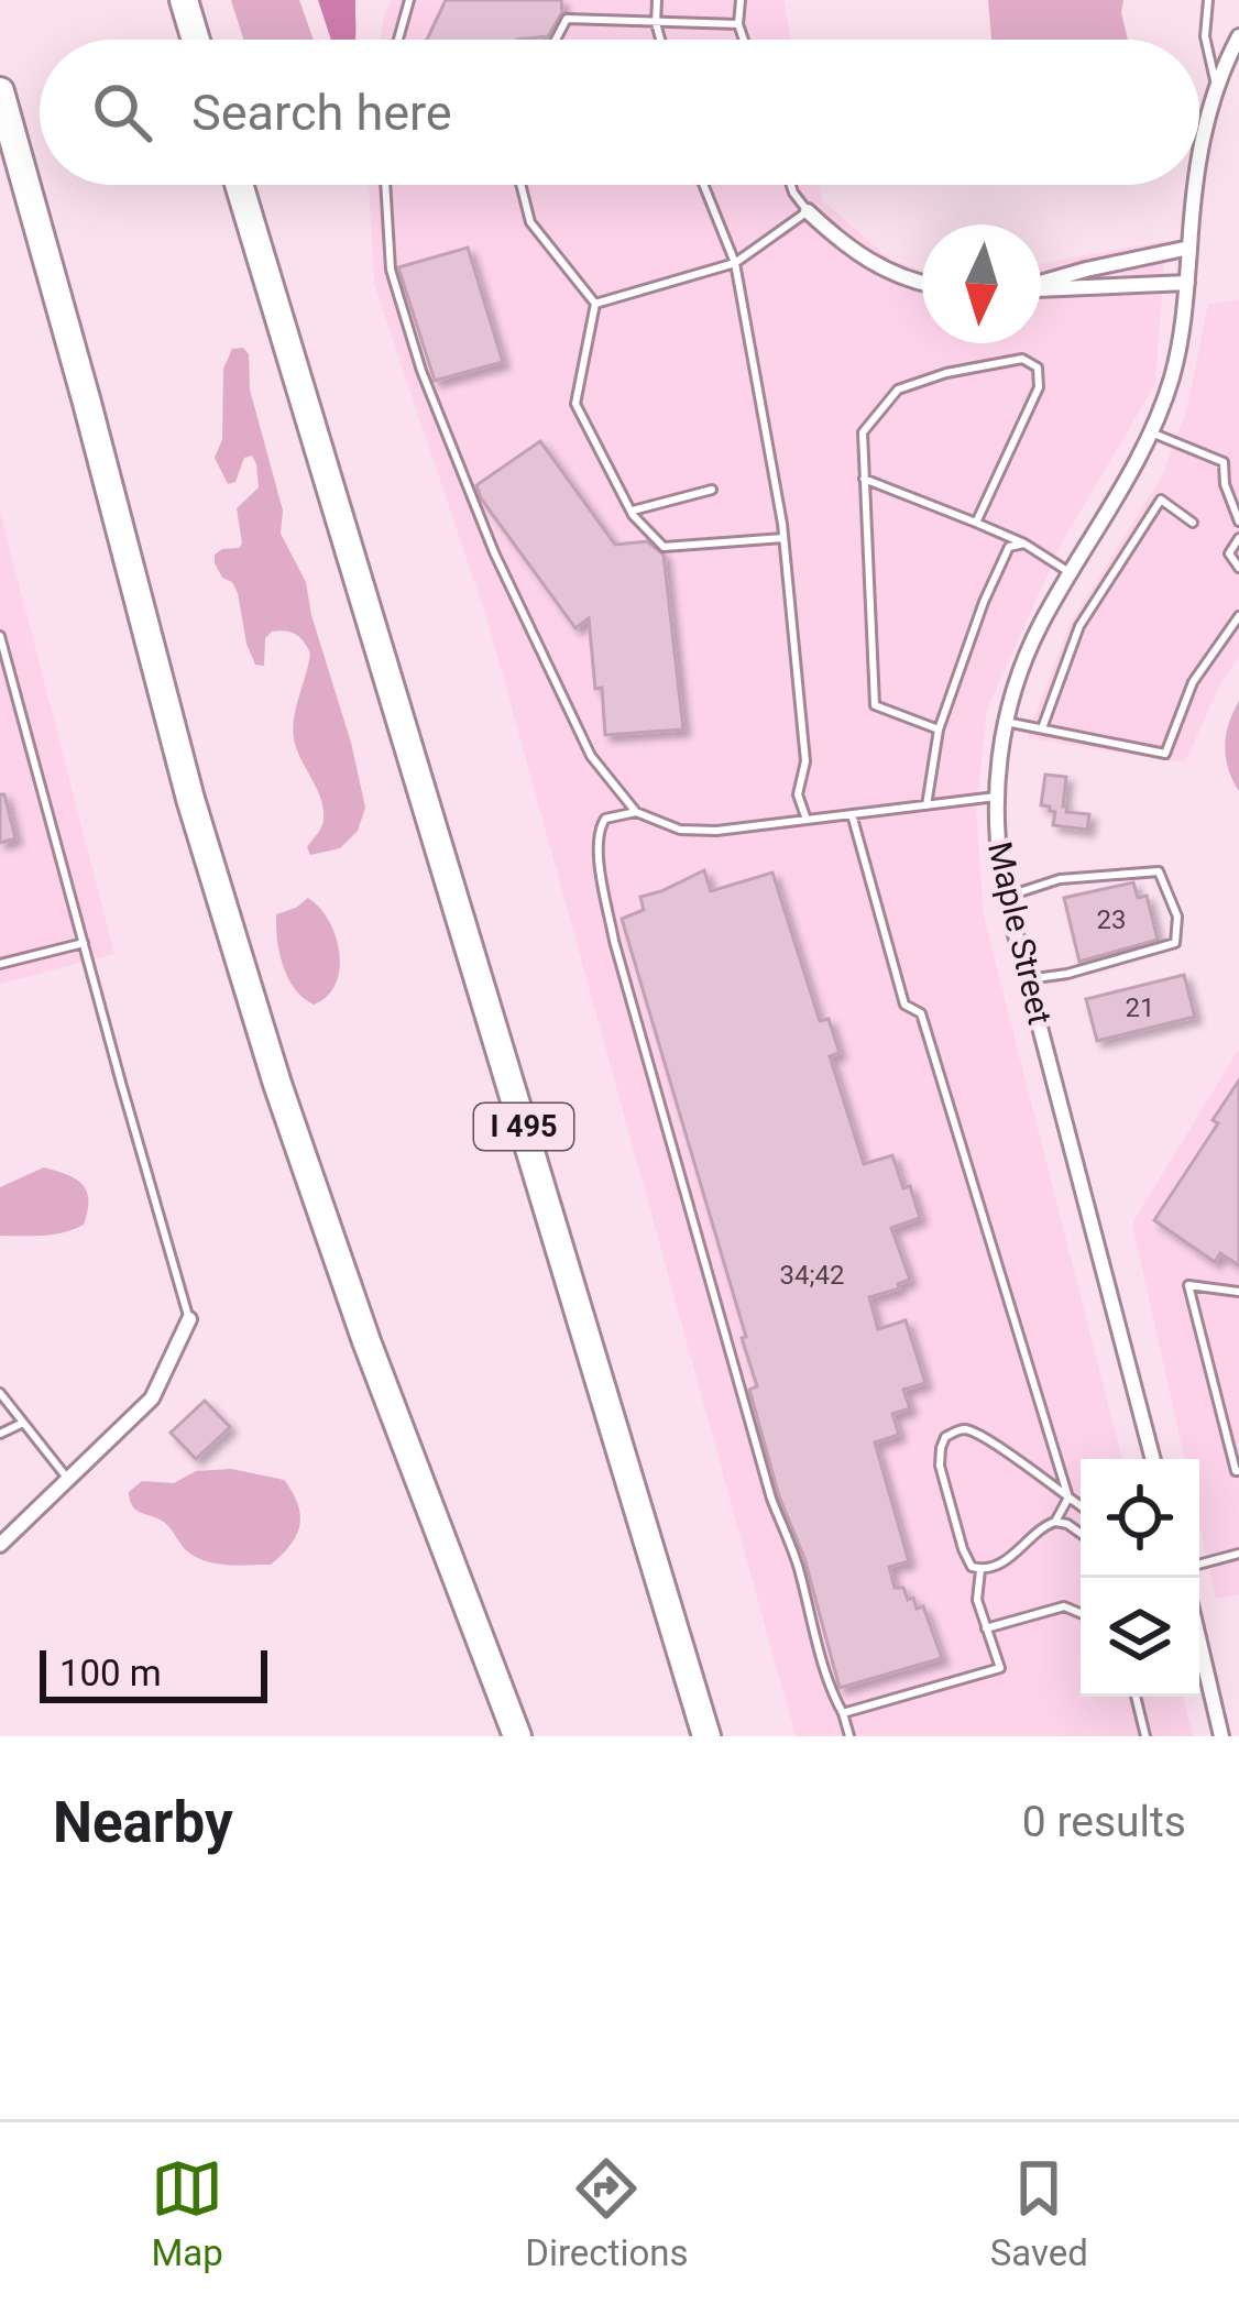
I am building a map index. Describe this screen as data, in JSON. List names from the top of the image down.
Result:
{
  "streets": {
    "highway": ["I 495"],
    "street": ["Maple Street"]
  },
  "house_numbers": ["23", "21", "34;42"],
  "scale_bar": "100 m",
  "north": "bottom",
  "page": {
    "search": "Search here",
    "scale": "100 m",
    "heading": ["Nearby", "0 results"],
    "nav": ["Map", "Directions", "Saved"]
  }
}
